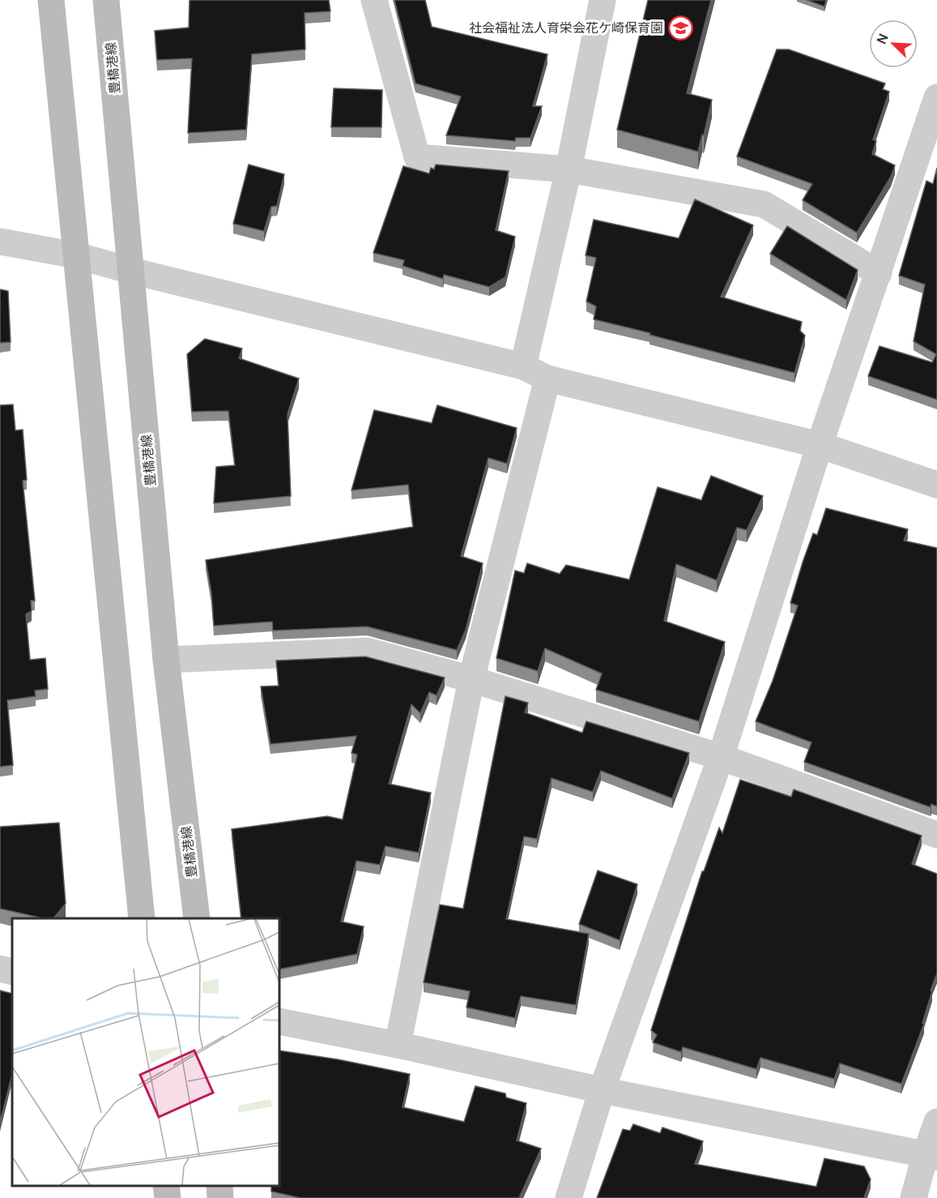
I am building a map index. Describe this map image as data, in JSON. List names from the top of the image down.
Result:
{
  "streets": {
    "main road": ["豊橋港線"]
  },
  "places": {
    "school or university": ["社会福祉法人育栄会花ケ崎保育園"]
  },
  "north": "top left"
}
